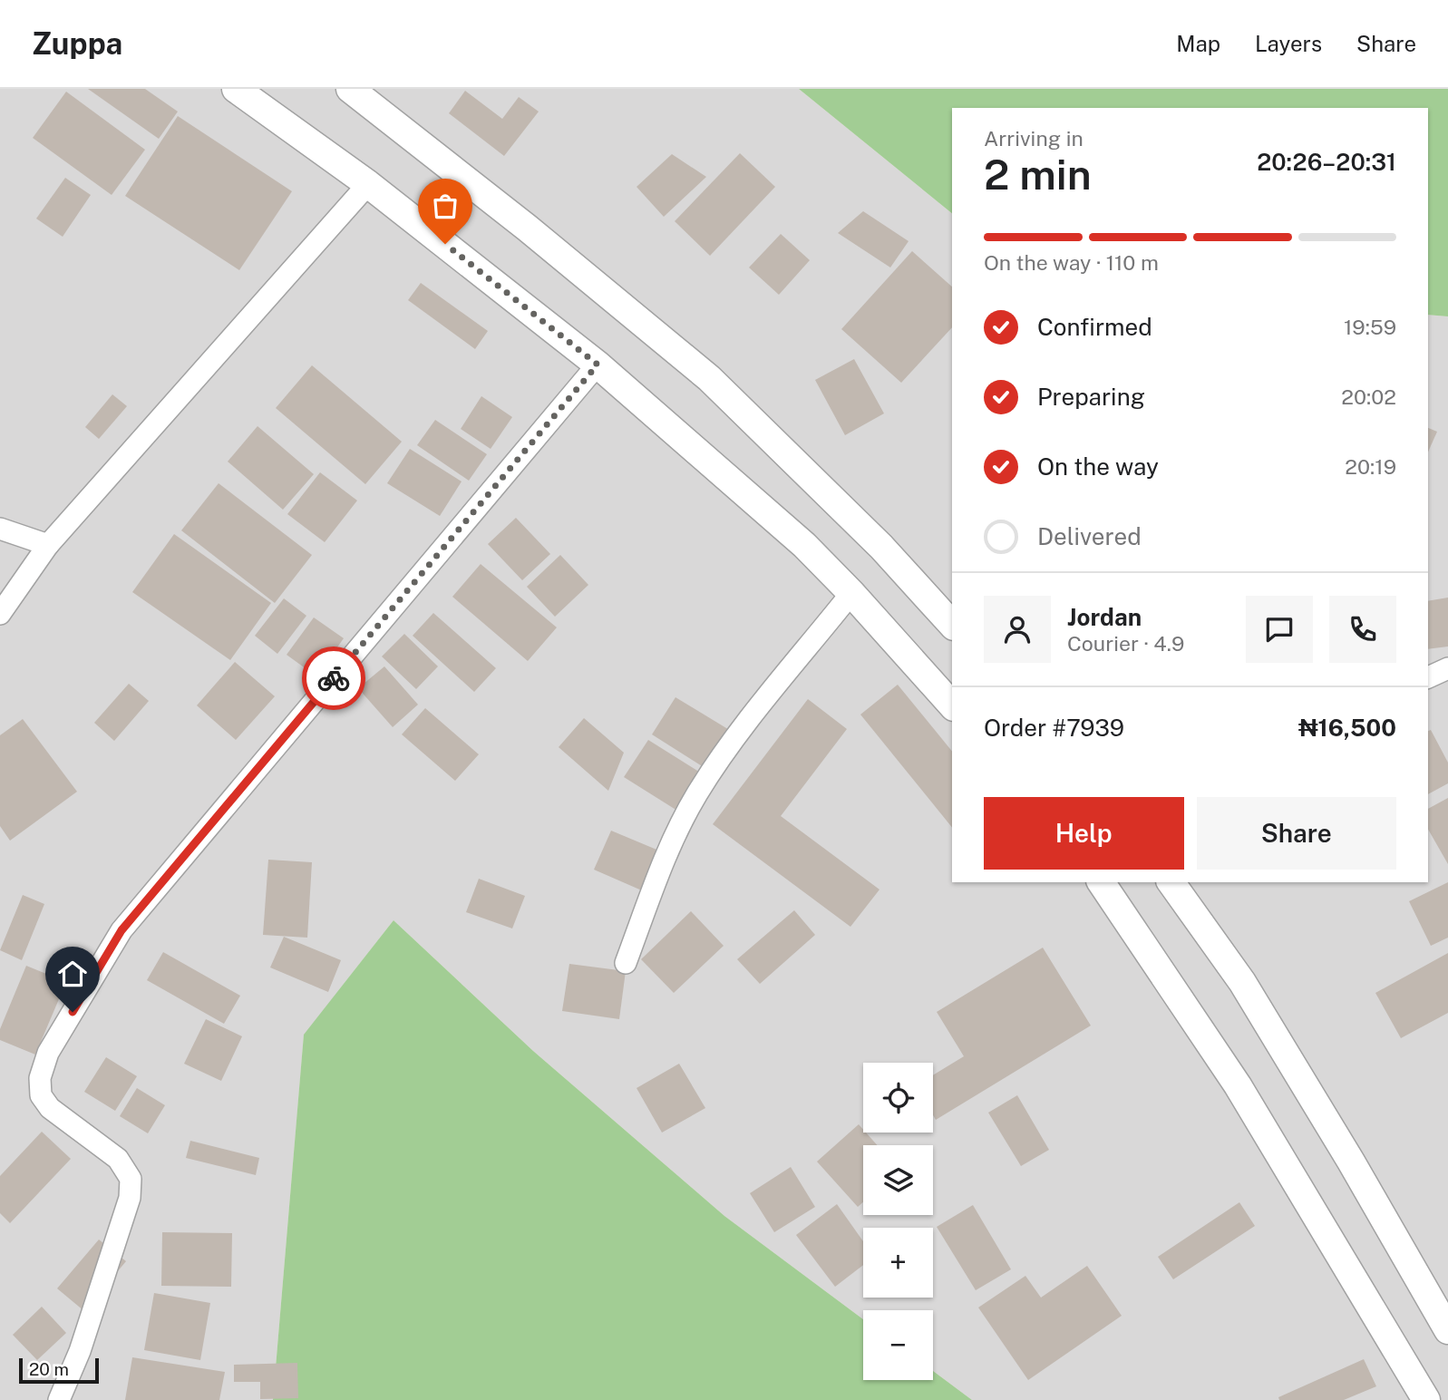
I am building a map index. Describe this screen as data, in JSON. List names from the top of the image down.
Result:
{
  "scale_bar": "20 m",
  "page": {
    "header": "Zuppa",
    "nav": ["Map", "Layers", "Share"],
    "heading": ["2 min", "Arriving in", "20:26–20:31"],
    "panel": [
      "Jordan",
      "Courier · 4.9",
      "Order #7939",
      "₦16,500"
    ],
    "bar": "On the way · 110 m",
    "list": [
      ["Confirmed", "19:59"],
      ["Preparing", "20:02"],
      ["On the way", "20:19"],
      "Delivered"
    ],
    "buttons": ["Help", "Share"],
    "map_buttons": ["+", "−"],
    "scale": "20 m"
  }
}
